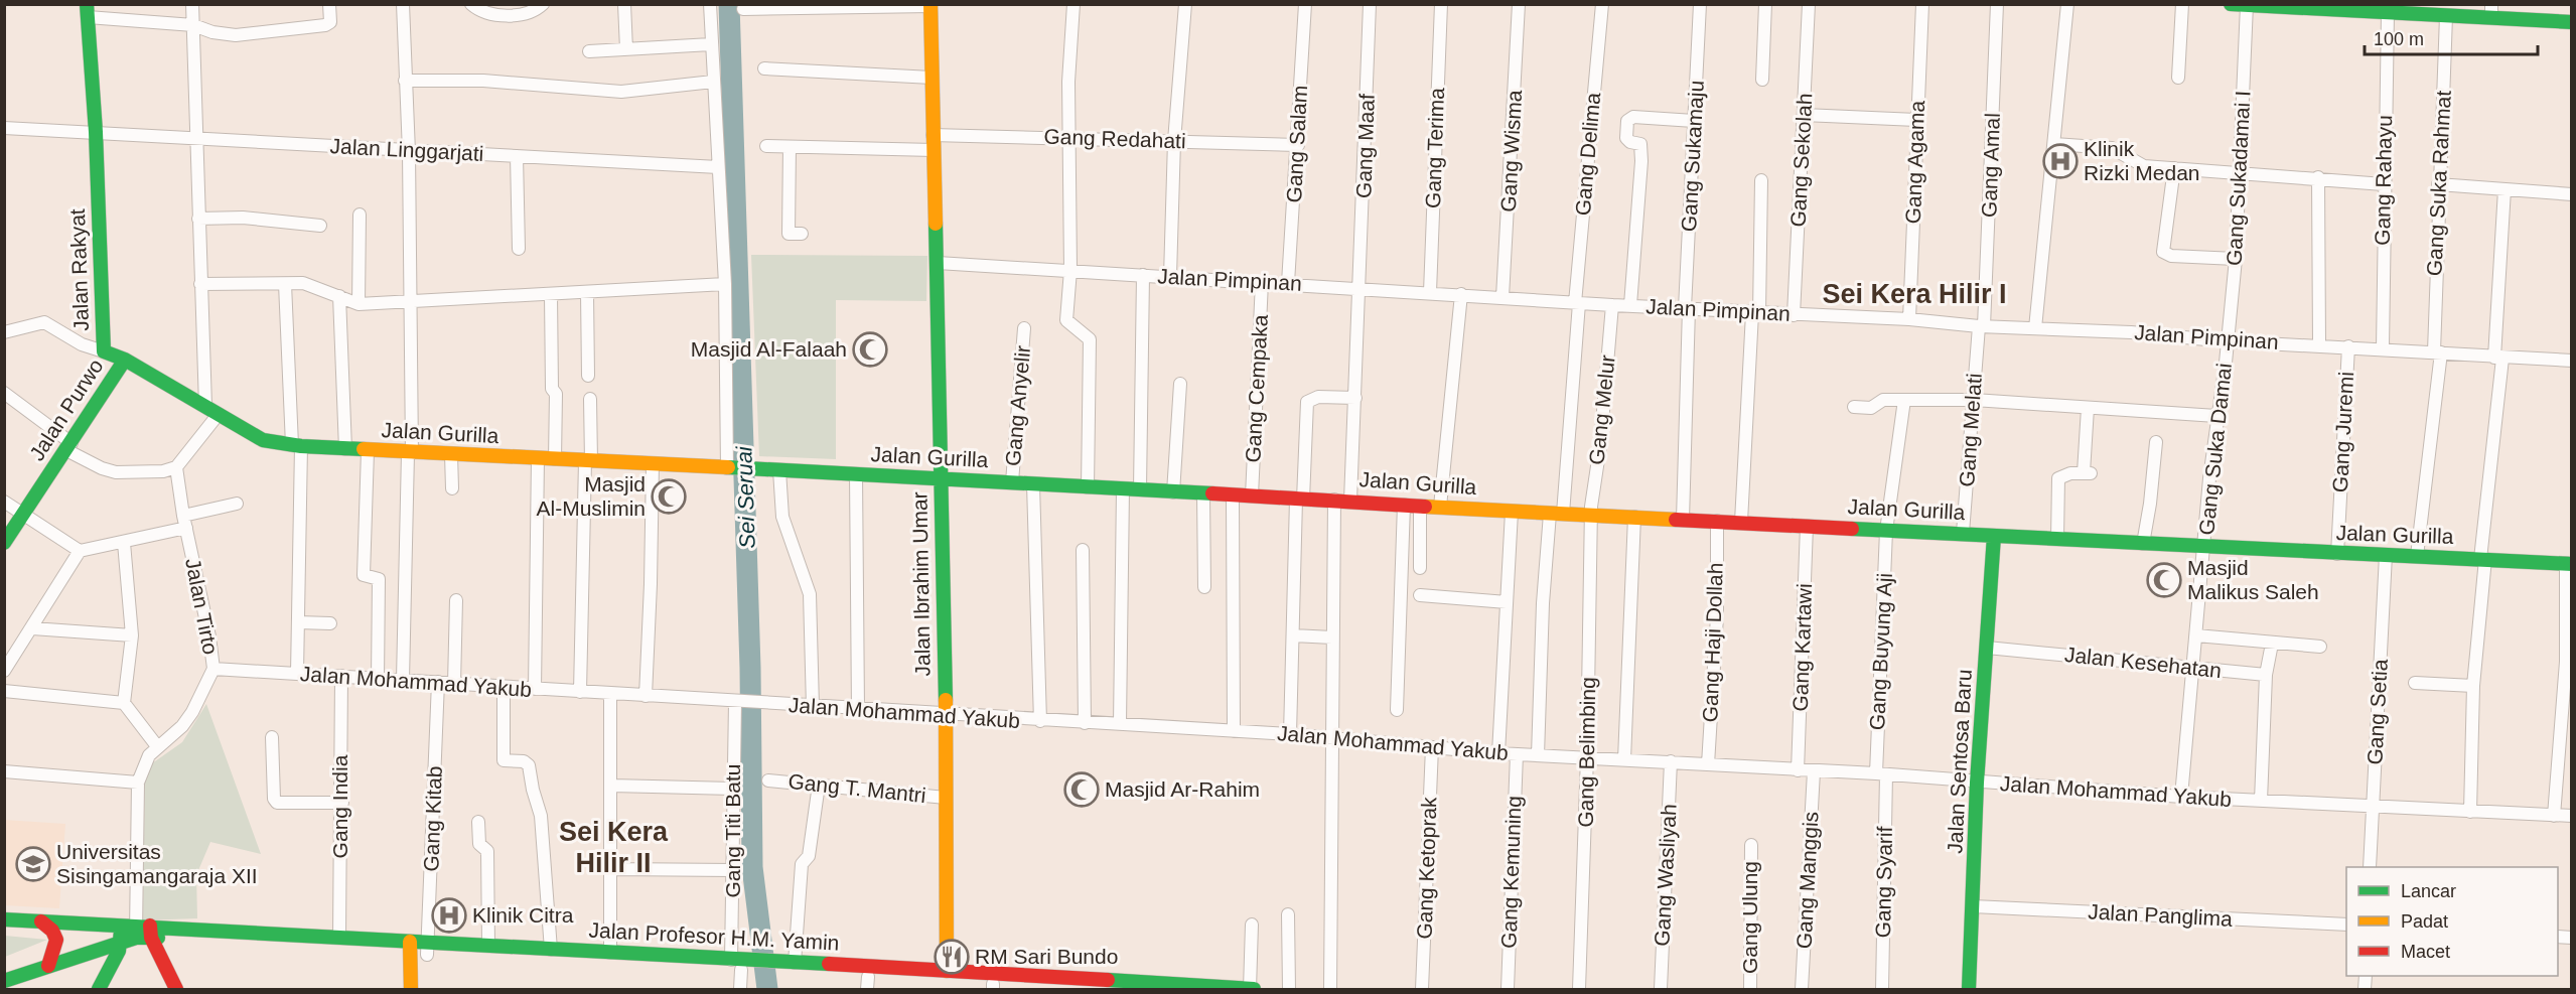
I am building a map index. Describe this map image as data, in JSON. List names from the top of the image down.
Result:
{
  "streets": {
    "street": [
      "Gang Redahati",
      "Gang Salam",
      "Gang Maaf",
      "Gang Terima",
      "Jalan Linggarjati",
      "Gang Wisma",
      "Gang Delima",
      "Gang Sukamaju",
      "Gang Sekolah",
      "Gang Agama",
      "Gang Amal",
      "Gang Sukadamai I",
      "Gang Rahayu",
      "Gang Suka Rahmat",
      "Jalan Rakyat",
      "Jalan Pimpinan",
      "Gang Cempaka",
      "Gang Anyelir",
      "Jalan Purwo",
      "Gang Melur",
      "Gang Melati",
      "Gang Juremi",
      "Jalan Gurilla",
      "Gang Suka Damai",
      "Jalan Ibrahim Umar",
      "Jalan Tirto",
      "Gang Haji Dollah",
      "Gang Kartawi",
      "Gang Buyung Aji",
      "Jalan Kesehatan",
      "Jalan Mohammad Yakub",
      "Gang Setia",
      "Gang Belimbing",
      "Jalan Sentosa Baru",
      "Gang T. Mantri",
      "Gang India",
      "Gang Kitab",
      "Gang Titi Batu",
      "Gang Ketoprak",
      "Gang Kemuning",
      "Gang Wasliyah",
      "Gang Manggis",
      "Gang Syarif",
      "Jalan Panglima",
      "Gang Ulung",
      "Jalan Profesor H.M. Yamin"
    ]
  },
  "crossings": [
    ["Gang Redahati", "Gang Salam"],
    ["Gang Redahati", "Jalan Ibrahim Umar"],
    ["Gang Salam", "Jalan Pimpinan"],
    ["Gang Maaf", "Jalan Pimpinan"],
    ["Gang Maaf", "Jalan Gurilla"],
    ["Gang Terima", "Jalan Pimpinan"],
    ["Jalan Linggarjati", "Jalan Rakyat"],
    ["Gang Wisma", "Jalan Pimpinan"],
    ["Gang Delima", "Jalan Pimpinan"],
    ["Gang Delima", "Jalan Gurilla"],
    ["Gang Delima", "Jalan Mohammad Yakub"],
    ["Gang Sukamaju", "Jalan Pimpinan"],
    ["Gang Sukamaju", "Jalan Gurilla"],
    ["Gang Sekolah", "Jalan Pimpinan"],
    ["Gang Agama", "Jalan Pimpinan"],
    ["Gang Amal", "Jalan Pimpinan"],
    ["Gang Amal", "Gang Melati"],
    ["Gang Sukadamai I", "Jalan Pimpinan"],
    ["Gang Sukadamai I", "Gang Suka Damai"],
    ["Gang Rahayu", "Jalan Pimpinan"],
    ["Gang Suka Rahmat", "Jalan Pimpinan"],
    ["Gang Suka Rahmat", "Jalan Gurilla"],
    ["Jalan Rakyat", "Jalan Purwo"],
    ["Jalan Rakyat", "Jalan Gurilla"],
    ["Jalan Pimpinan", "Gang Cempaka"],
    ["Jalan Pimpinan", "Gang Melur"],
    ["Jalan Pimpinan", "Gang Melati"],
    ["Jalan Pimpinan", "Gang Juremi"],
    ["Jalan Pimpinan", "Gang Suka Damai"],
    ["Jalan Pimpinan", "Jalan Ibrahim Umar"],
    ["Gang Cempaka", "Jalan Gurilla"],
    ["Gang Anyelir", "Jalan Gurilla"],
    ["Gang Melur", "Jalan Gurilla"],
    ["Gang Melur", "Gang Belimbing"],
    ["Gang Melati", "Jalan Gurilla"],
    ["Gang Juremi", "Jalan Gurilla"],
    ["Jalan Gurilla", "Gang Suka Damai"],
    ["Jalan Gurilla", "Jalan Ibrahim Umar"],
    ["Jalan Gurilla", "Gang Haji Dollah"],
    ["Jalan Gurilla", "Gang Kartawi"],
    ["Jalan Gurilla", "Gang Buyung Aji"],
    ["Jalan Gurilla", "Gang Setia"],
    ["Jalan Gurilla", "Gang Belimbing"],
    ["Jalan Gurilla", "Jalan Sentosa Baru"],
    ["Gang Suka Damai", "Jalan Kesehatan"],
    ["Gang Suka Damai", "Jalan Mohammad Yakub"],
    ["Jalan Ibrahim Umar", "Jalan Mohammad Yakub"],
    ["Jalan Ibrahim Umar", "Gang T. Mantri"],
    ["Jalan Ibrahim Umar", "Jalan Profesor H.M. Yamin"],
    ["Jalan Tirto", "Jalan Mohammad Yakub"],
    ["Jalan Tirto", "Jalan Profesor H.M. Yamin"],
    ["Gang Haji Dollah", "Jalan Mohammad Yakub"],
    ["Gang Kartawi", "Jalan Mohammad Yakub"],
    ["Gang Buyung Aji", "Jalan Mohammad Yakub"],
    ["Gang Buyung Aji", "Gang Syarif"],
    ["Jalan Kesehatan", "Jalan Sentosa Baru"],
    ["Jalan Mohammad Yakub", "Gang Setia"],
    ["Jalan Mohammad Yakub", "Gang Belimbing"],
    ["Jalan Mohammad Yakub", "Jalan Sentosa Baru"],
    ["Jalan Mohammad Yakub", "Gang India"],
    ["Jalan Mohammad Yakub", "Gang Kitab"],
    ["Jalan Mohammad Yakub", "Gang Titi Batu"],
    ["Jalan Mohammad Yakub", "Gang Ketoprak"],
    ["Jalan Mohammad Yakub", "Gang Kemuning"],
    ["Jalan Mohammad Yakub", "Gang Wasliyah"],
    ["Jalan Mohammad Yakub", "Gang Manggis"],
    ["Jalan Mohammad Yakub", "Gang Syarif"],
    ["Jalan Sentosa Baru", "Jalan Panglima"],
    ["Gang India", "Jalan Profesor H.M. Yamin"],
    ["Gang Kitab", "Jalan Profesor H.M. Yamin"],
    ["Gang Titi Batu", "Jalan Profesor H.M. Yamin"]
  ],
  "districts": ["Sei Kera Hilir I", "Sei Kera Hilir II"],
  "water": ["Sei Seruai"],
  "places": {
    "hospital": ["Klinik Rizki Medan", "Klinik Citra"],
    "mosque": [
      "Masjid Al-Falaah",
      "Masjid Al-Muslimin",
      "Masjid Malikus Saleh",
      "Masjid Ar-Rahim"
    ],
    "school or university": ["Universitas Sisingamangaraja XII"],
    "restaurant": ["RM Sari Bundo"]
  },
  "legend": ["Lancar", "Padat", "Macet"],
  "scale_bar": "100 m"
}
